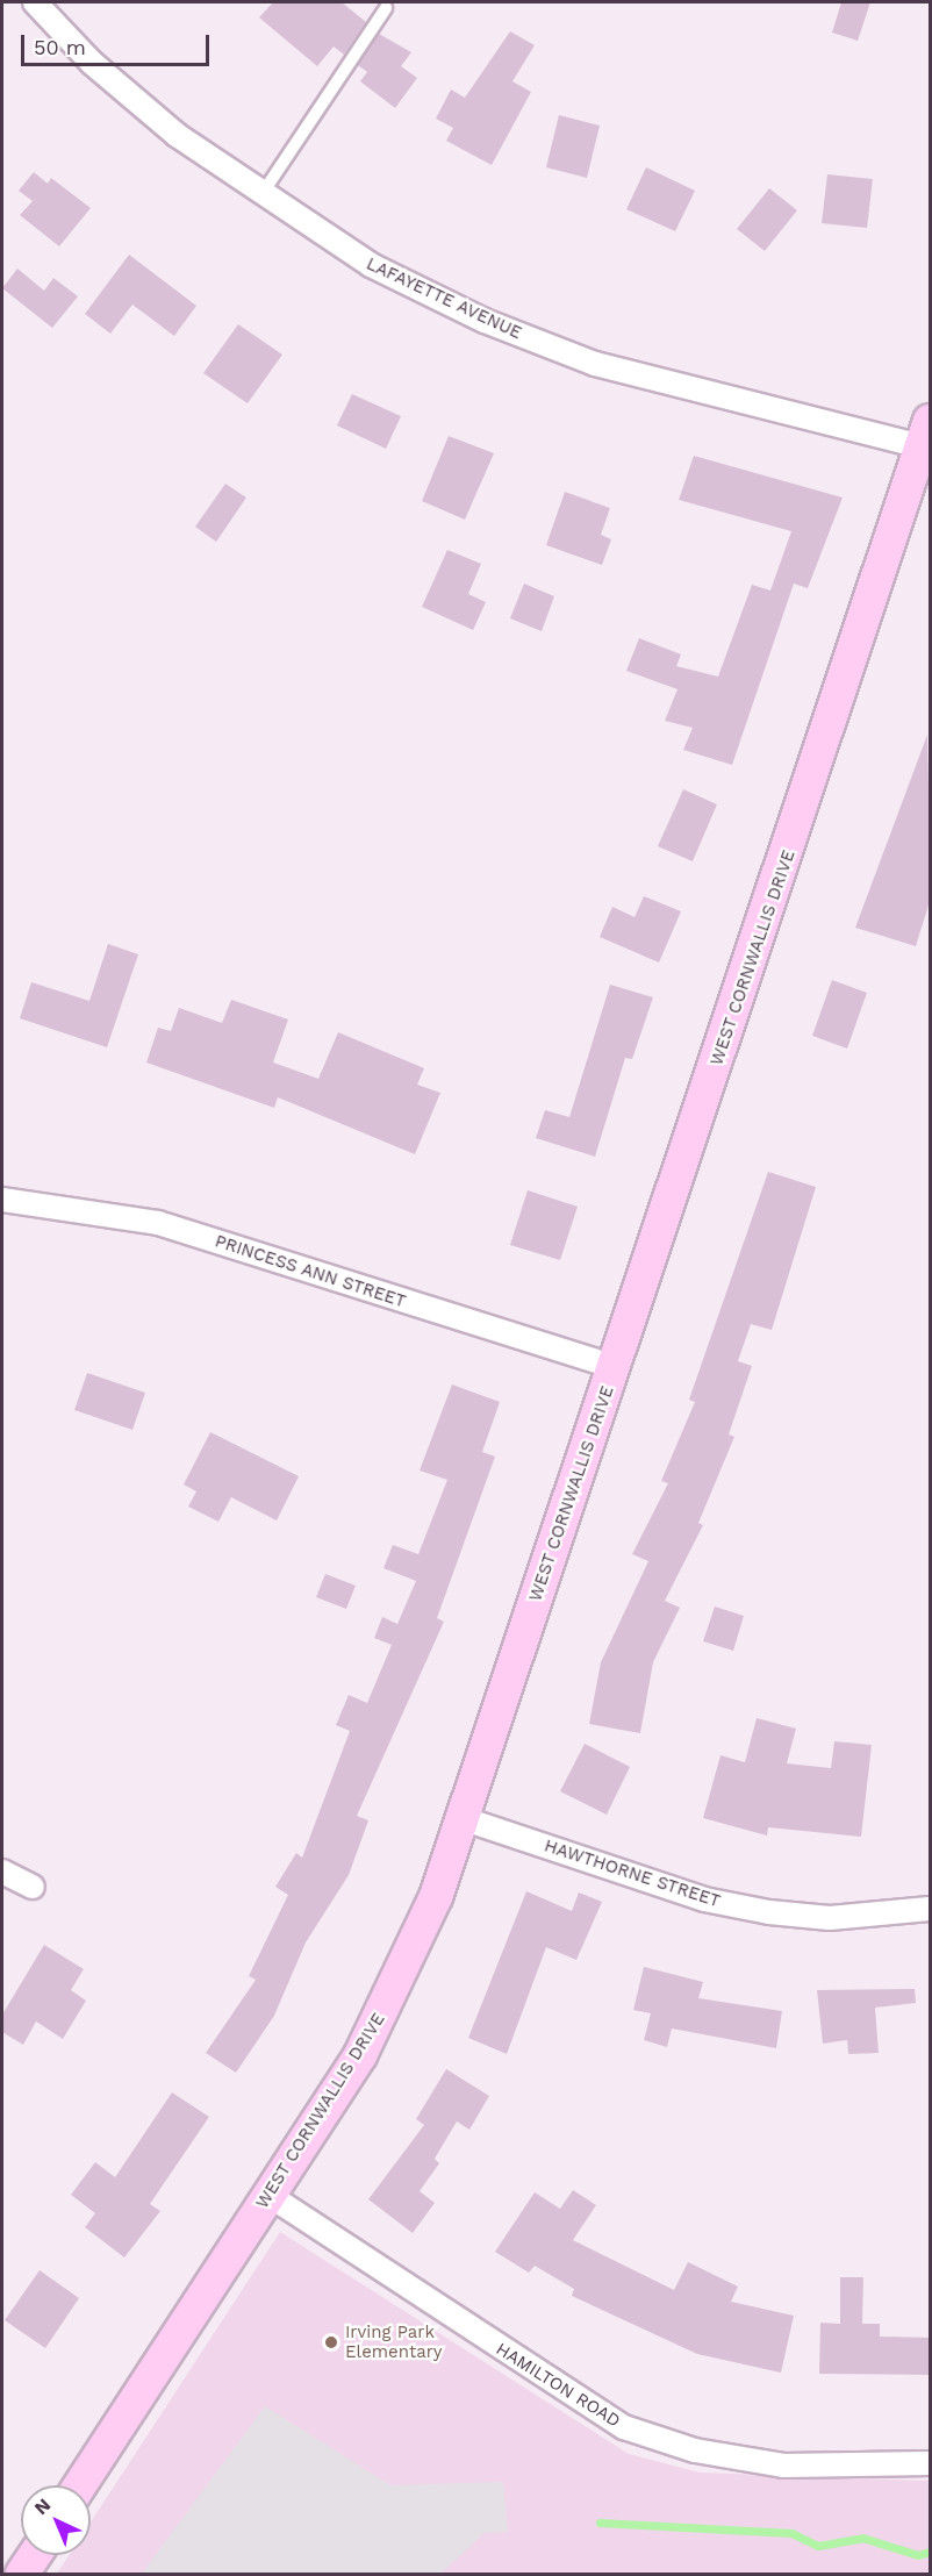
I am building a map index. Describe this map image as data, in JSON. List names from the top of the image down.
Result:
{
  "streets": {
    "street": [
      "LAFAYETTE AVENUE",
      "WEST CORNWALLIS DRIVE",
      "PRINCESS ANN STREET",
      "HAWTHORNE STREET",
      "HAMILTON ROAD"
    ]
  },
  "crossings": [
    ["LAFAYETTE AVENUE", "WEST CORNWALLIS DRIVE"],
    ["WEST CORNWALLIS DRIVE", "PRINCESS ANN STREET"],
    ["WEST CORNWALLIS DRIVE", "HAWTHORNE STREET"],
    ["WEST CORNWALLIS DRIVE", "HAMILTON ROAD"]
  ],
  "places": ["Irving Park Elementary"],
  "scale_bar": "50 m",
  "north": "top left"
}
